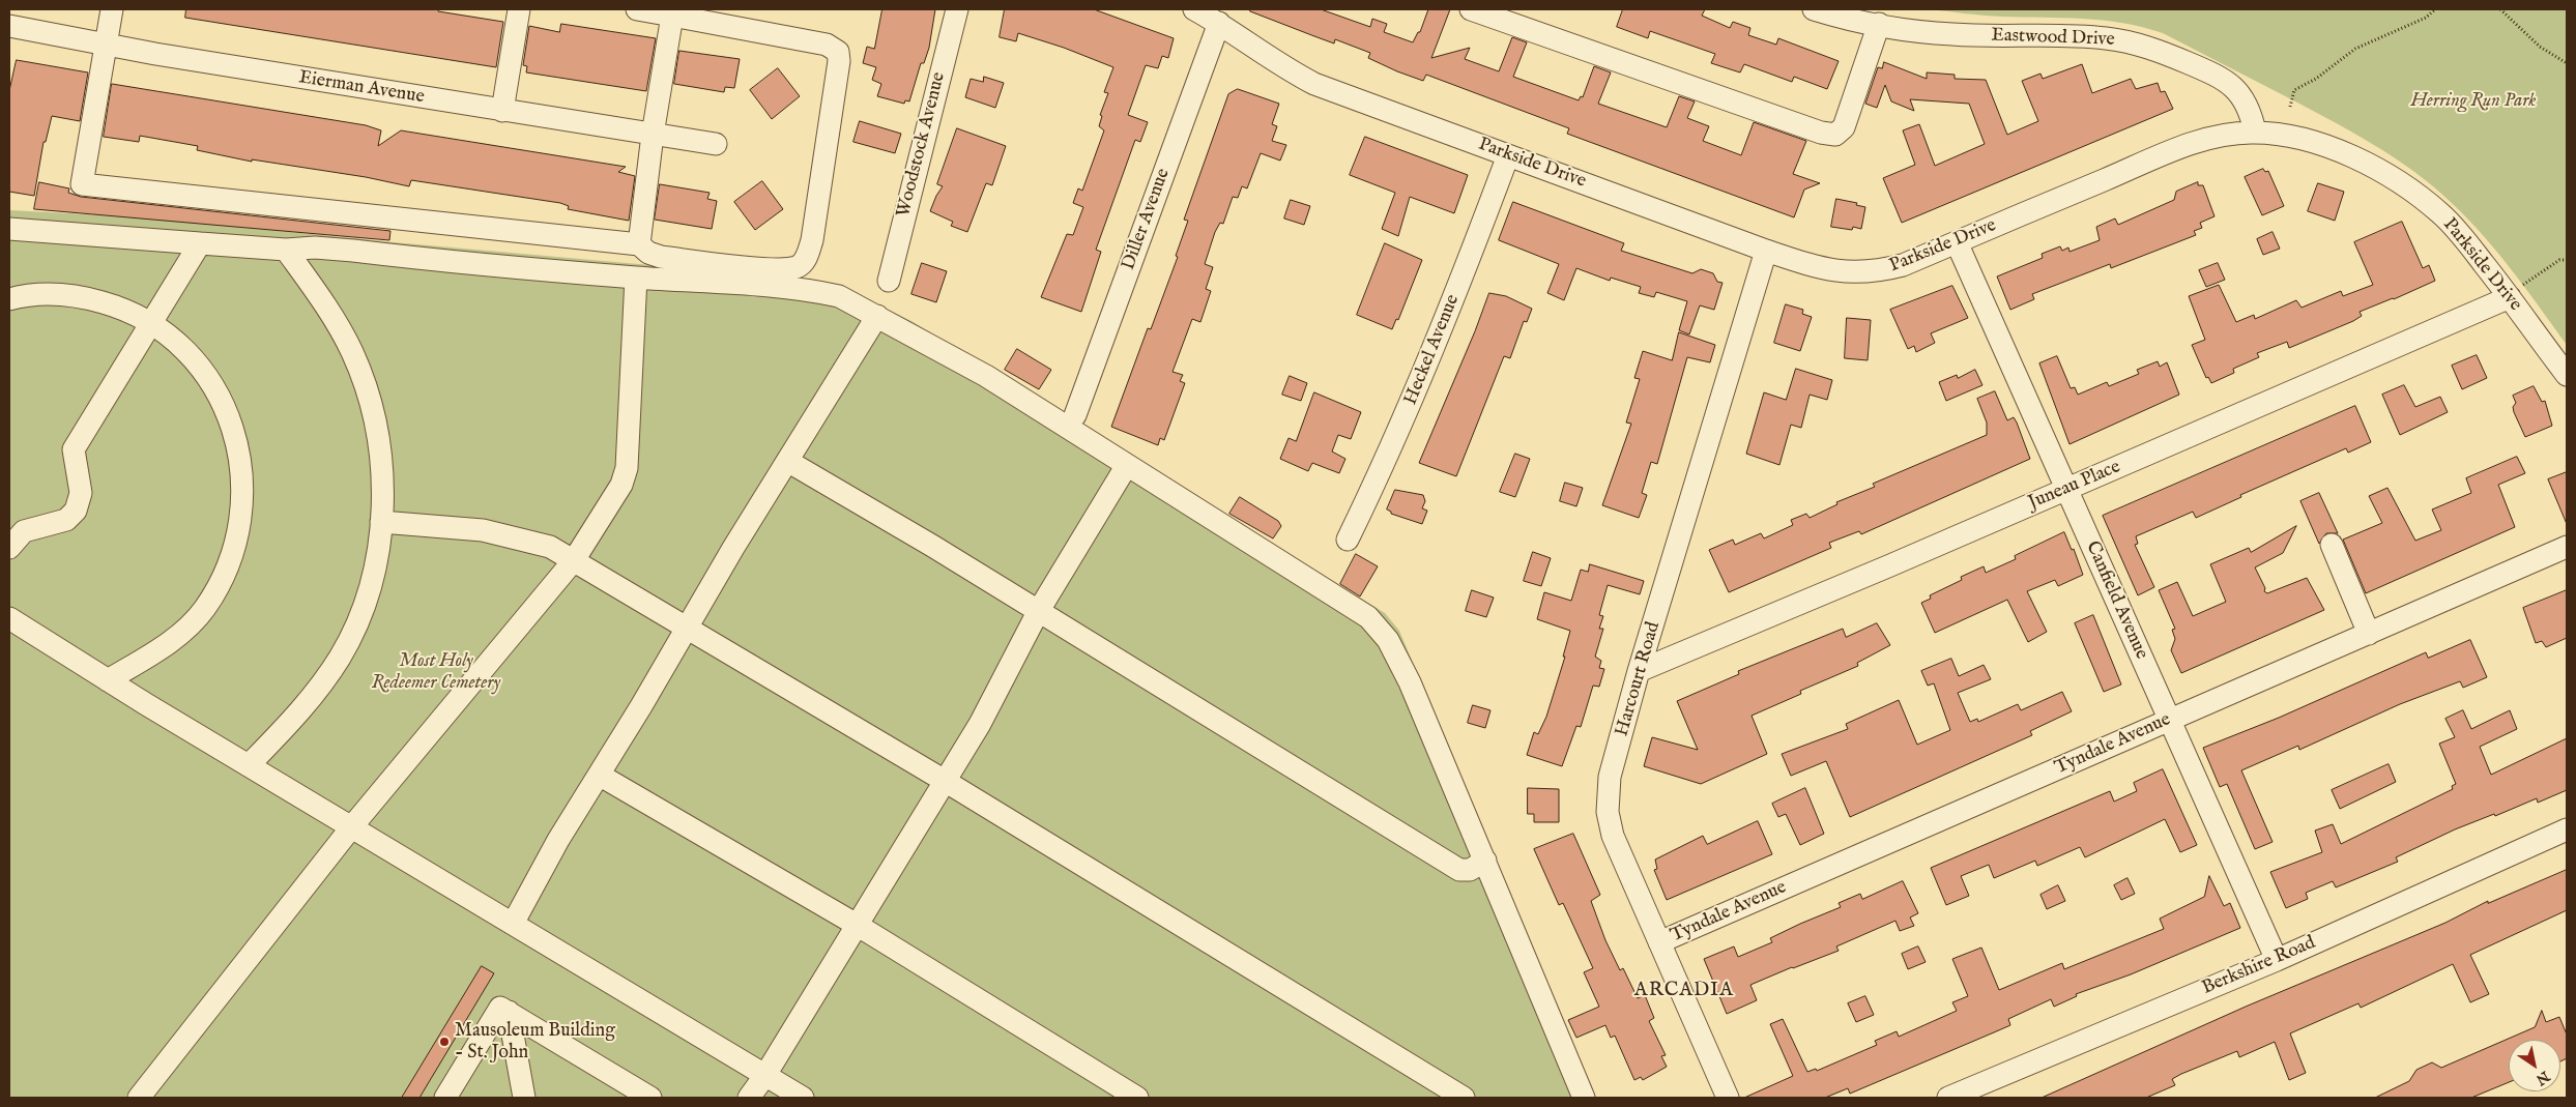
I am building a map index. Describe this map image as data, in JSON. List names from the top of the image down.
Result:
{
  "streets": {
    "street": [
      "Eastwood Drive",
      "Eierman Avenue",
      "Woodstock Avenue",
      "Parkside Drive",
      "Diller Avenue",
      "Heckel Avenue",
      "Juneau Place",
      "Canfield Avenue",
      "Harcourt Road",
      "Tyndale Avenue",
      "Berkshire Road"
    ]
  },
  "crossings": [
    ["Eastwood Drive", "Parkside Drive"],
    ["Parkside Drive", "Diller Avenue"],
    ["Parkside Drive", "Heckel Avenue"],
    ["Parkside Drive", "Juneau Place"],
    ["Parkside Drive", "Canfield Avenue"],
    ["Parkside Drive", "Harcourt Road"],
    ["Juneau Place", "Canfield Avenue"],
    ["Juneau Place", "Harcourt Road"],
    ["Canfield Avenue", "Tyndale Avenue"],
    ["Canfield Avenue", "Berkshire Road"],
    ["Harcourt Road", "Tyndale Avenue"]
  ],
  "districts": ["ARCADIA"],
  "parks": ["Herring Run Park", "Most Holy Redeemer Cemetery"],
  "places": ["Mausoleum Building - St. John"],
  "north": "bottom right"
}
